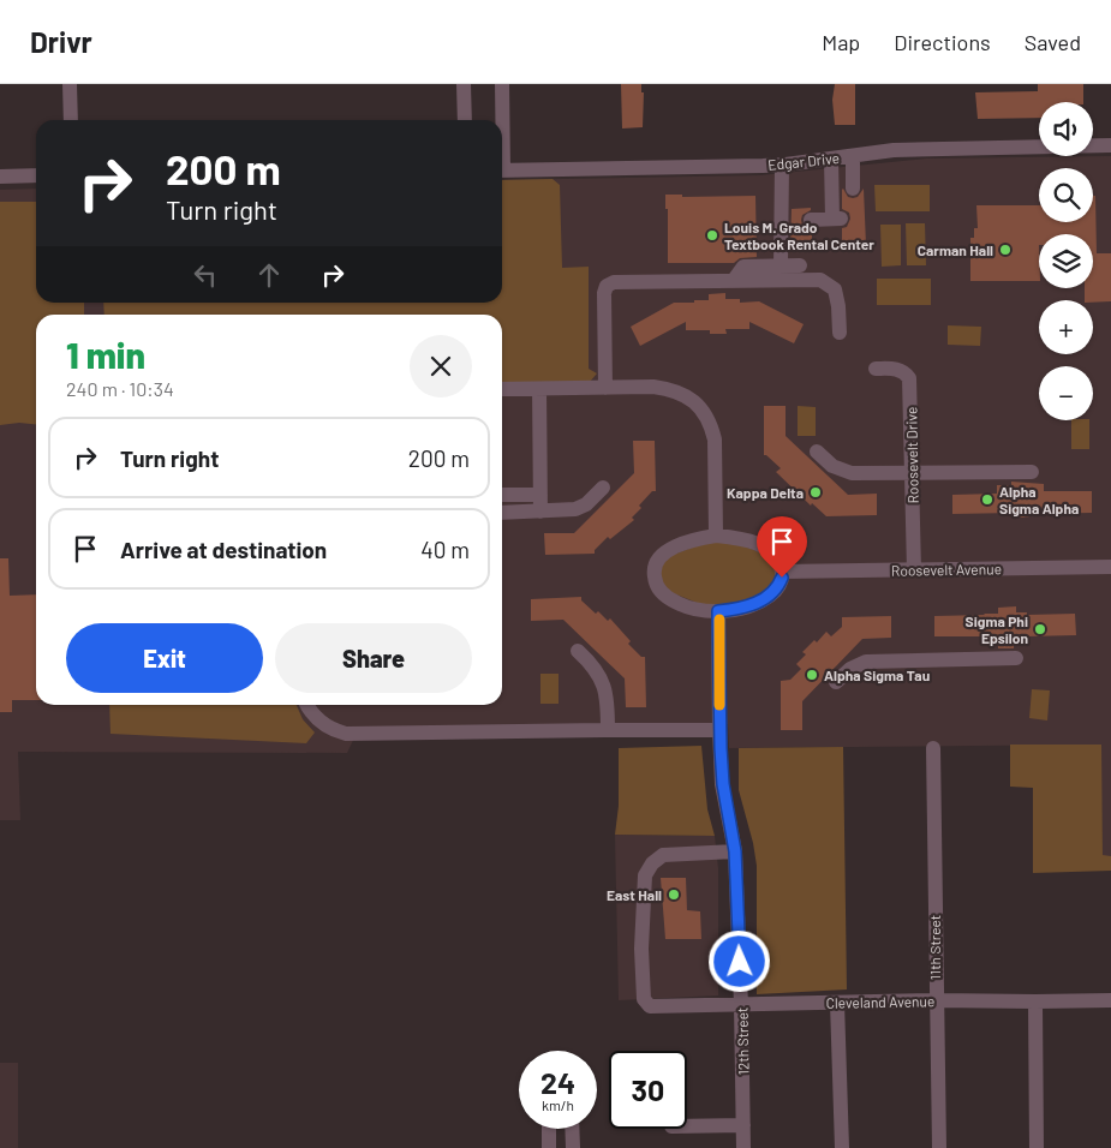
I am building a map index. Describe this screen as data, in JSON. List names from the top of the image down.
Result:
{
  "streets": {
    "street": [
      "Edgar Drive",
      "Roosevelt Drive",
      "Roosevelt Avenue",
      "11th Street",
      "Cleveland Avenue",
      "12th Street"
    ]
  },
  "crossings": [
    ["Roosevelt Drive", "Roosevelt Avenue"],
    ["Roosevelt Avenue", "12th Street"],
    ["11th Street", "Cleveland Avenue"],
    ["Cleveland Avenue", "12th Street"]
  ],
  "places": [
    "Louis M. Grado Textbook Rental Center",
    "Carman Hall",
    "Kappa Delta",
    "Alpha Sigma Alpha",
    "Sigma Phi Epsilon",
    "Alpha Sigma Tau",
    "East Hall"
  ],
  "page": {
    "header": "Drivr",
    "nav": ["Map", "Directions", "Saved"],
    "map_buttons": ["+", "−"],
    "turn": ["200 m", "Turn right"],
    "heading": ["1 min", "240 m · 10:34"],
    "list": [
      {
        "name": "Turn right",
        "value": "200 m"
      },
      {
        "name": "Arrive at destination",
        "value": "40 m"
      }
    ],
    "buttons": ["Exit", "Share"],
    "speed": "24 km/h",
    "limit": "30"
  }
}
